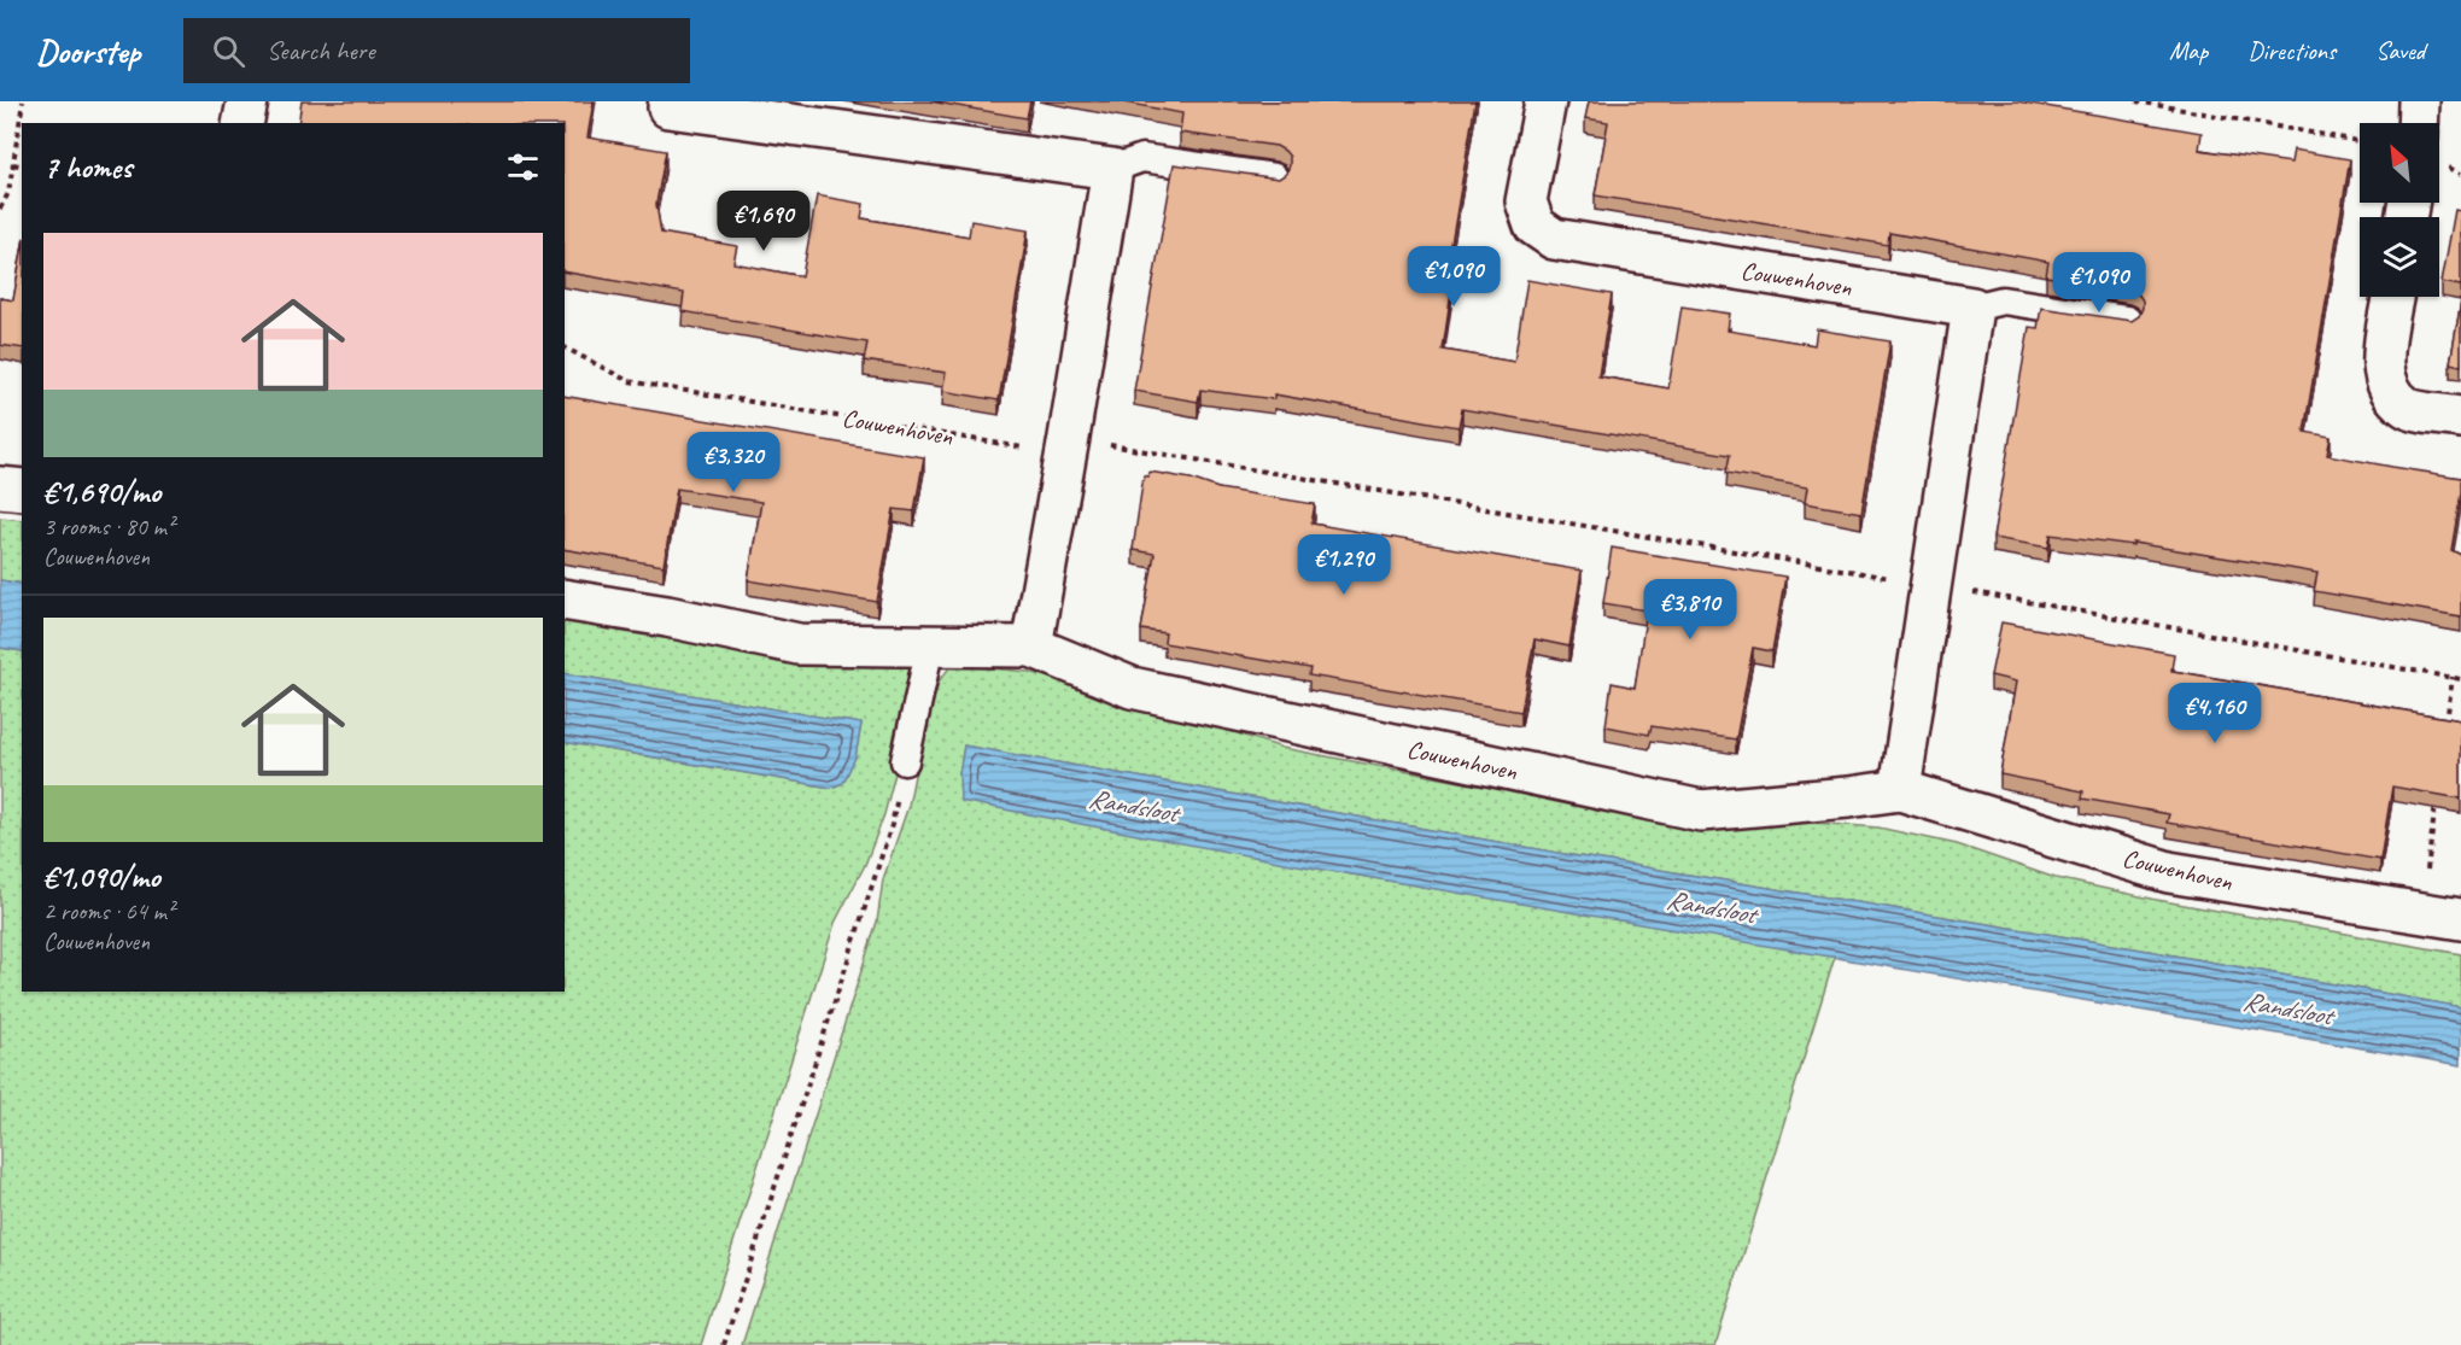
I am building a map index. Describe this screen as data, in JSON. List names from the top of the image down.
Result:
{
  "streets": {
    "street": ["Couwenhoven"]
  },
  "water": ["Randsloot"],
  "north": "top left",
  "page": {
    "header": "Doorstep",
    "search": "Search here",
    "nav": ["Map", "Directions", "Saved"],
    "heading": "7 homes",
    "price": [
      "€1,690",
      "€1,090",
      "€1,090",
      "€3,320",
      "€1,290",
      "€3,810",
      "€4,160"
    ],
    "list": [
      {
        "name": "€1,690/mo",
        "note": "3 rooms · 80 m² · Couwenhoven"
      },
      {
        "name": "€1,090/mo",
        "note": "2 rooms · 64 m² · Couwenhoven"
      }
    ]
  }
}
